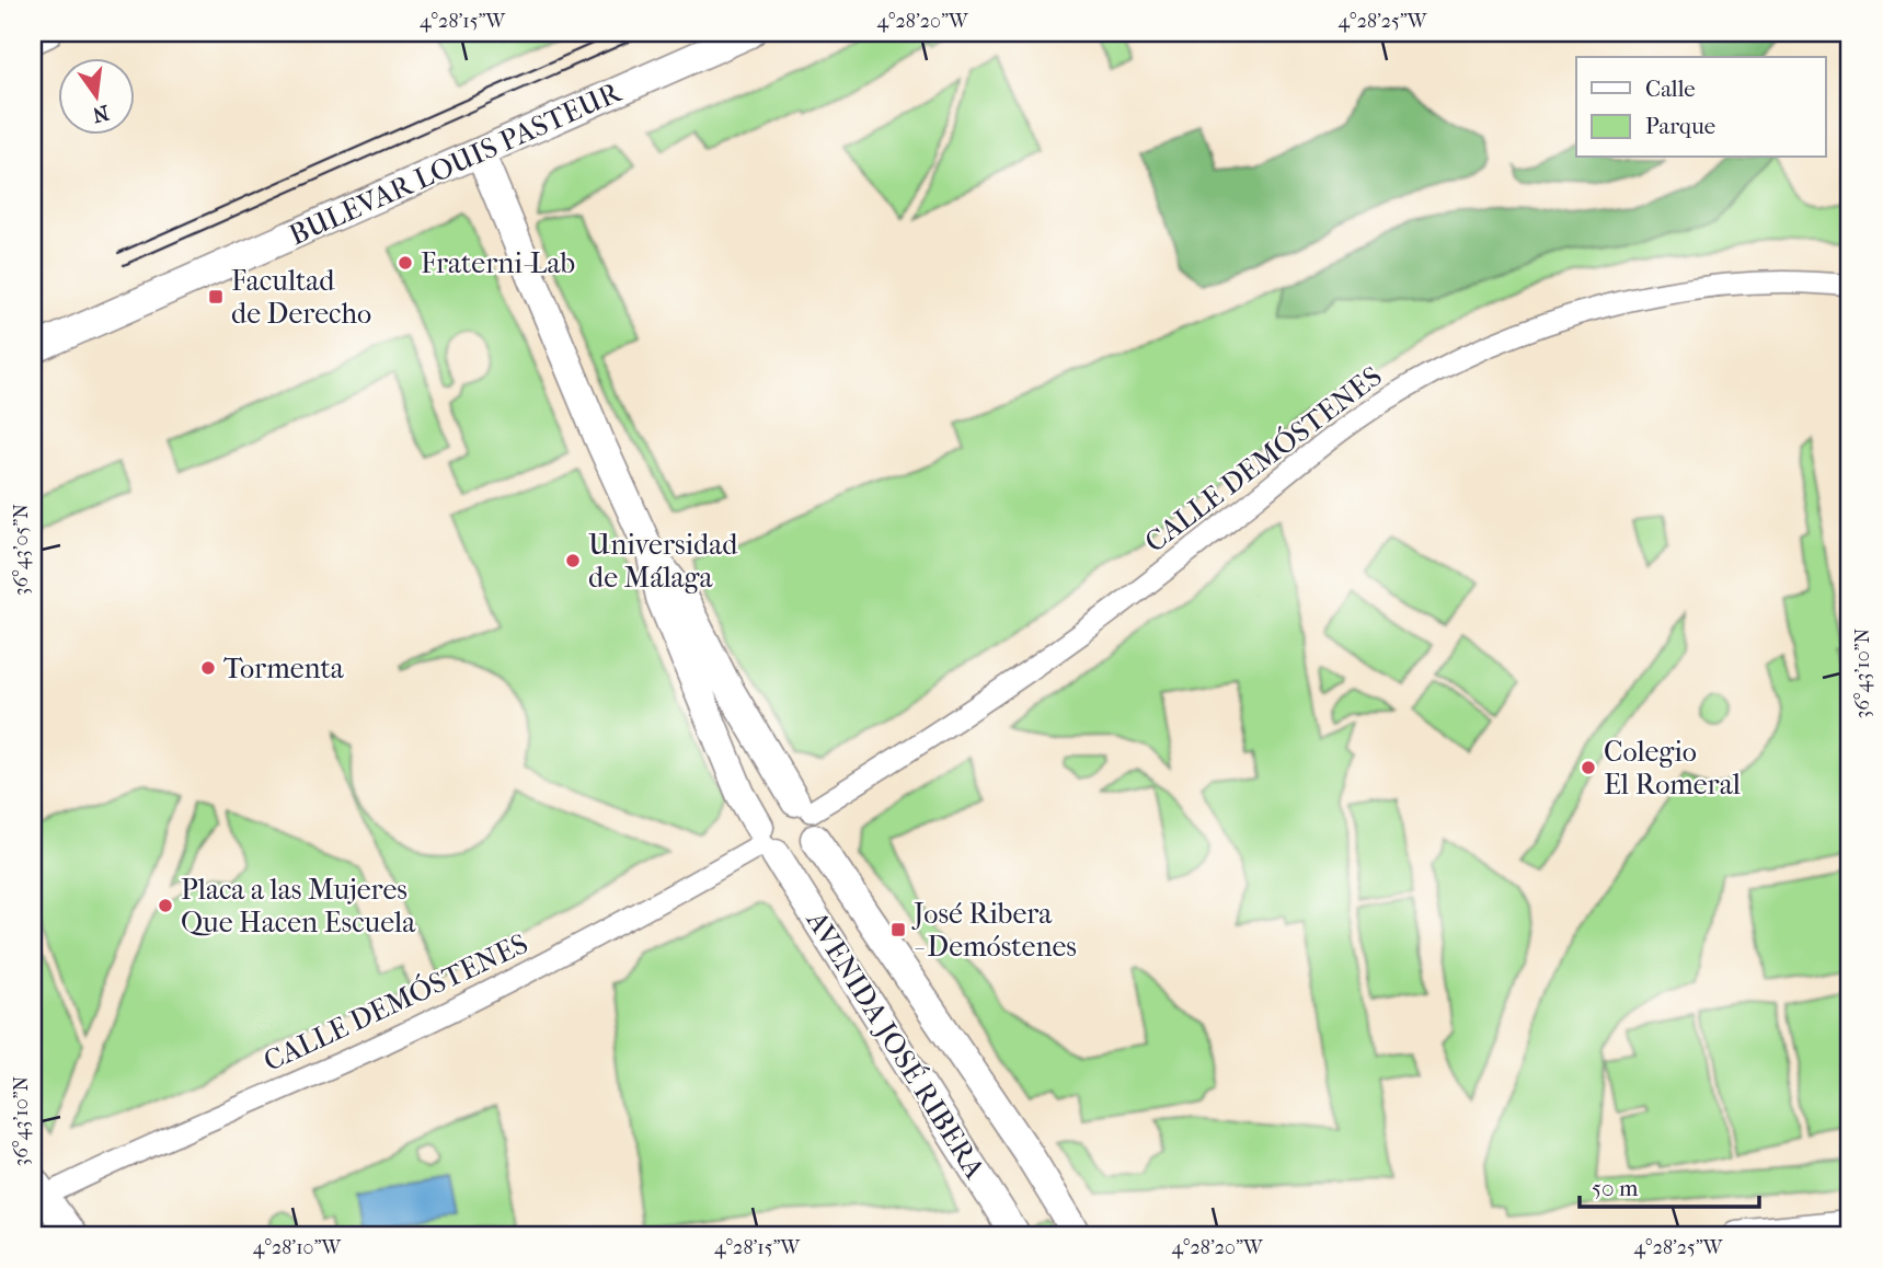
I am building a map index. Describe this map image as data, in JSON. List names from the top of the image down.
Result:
{
  "streets": {
    "street": ["BULEVAR LOUIS PASTEUR", "CALLE DEMÓSTENES", "AVENIDA JOSÉ RIBERA"]
  },
  "crossings": [
    ["CALLE DEMÓSTENES", "AVENIDA JOSÉ RIBERA"]
  ],
  "places": {
    "other": [
      "Fraterni-Lab",
      "Universidad de Málaga",
      "Tormenta",
      "Colegio El Romeral",
      "Placa a las Mujeres Que Hacen Escuela"
    ],
    "transit": ["Facultad de Derecho", "José Ribera - Demóstenes"]
  },
  "legend": ["Calle", "Parque"],
  "scale_bar": "50 m",
  "north": "bottom",
  "coordinates": [
    "4°28'15\"W",
    "4°28'20\"W",
    "4°28'25\"W",
    "36°43'05\"N",
    "36°43'10\"N",
    "4°28'10\"W"
  ]
}
